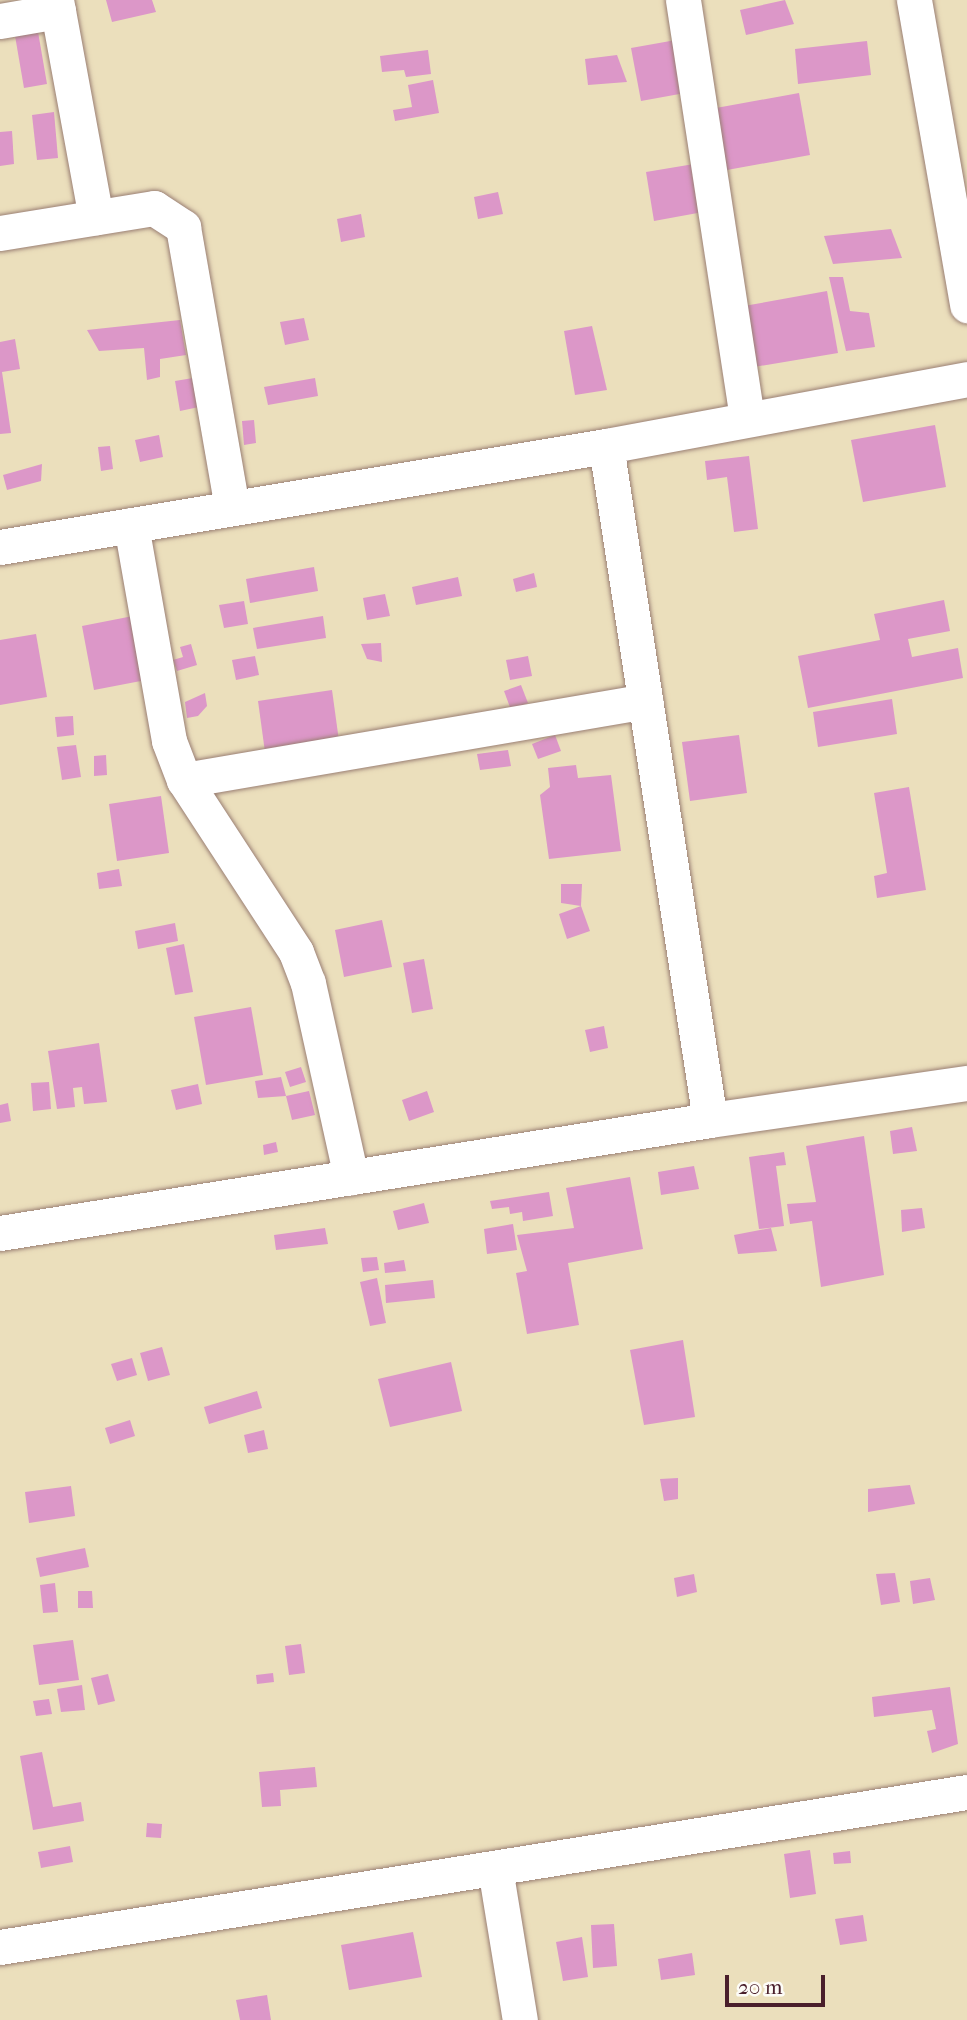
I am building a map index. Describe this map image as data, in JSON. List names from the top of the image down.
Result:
{
  "scale_bar": "20 m"
}
